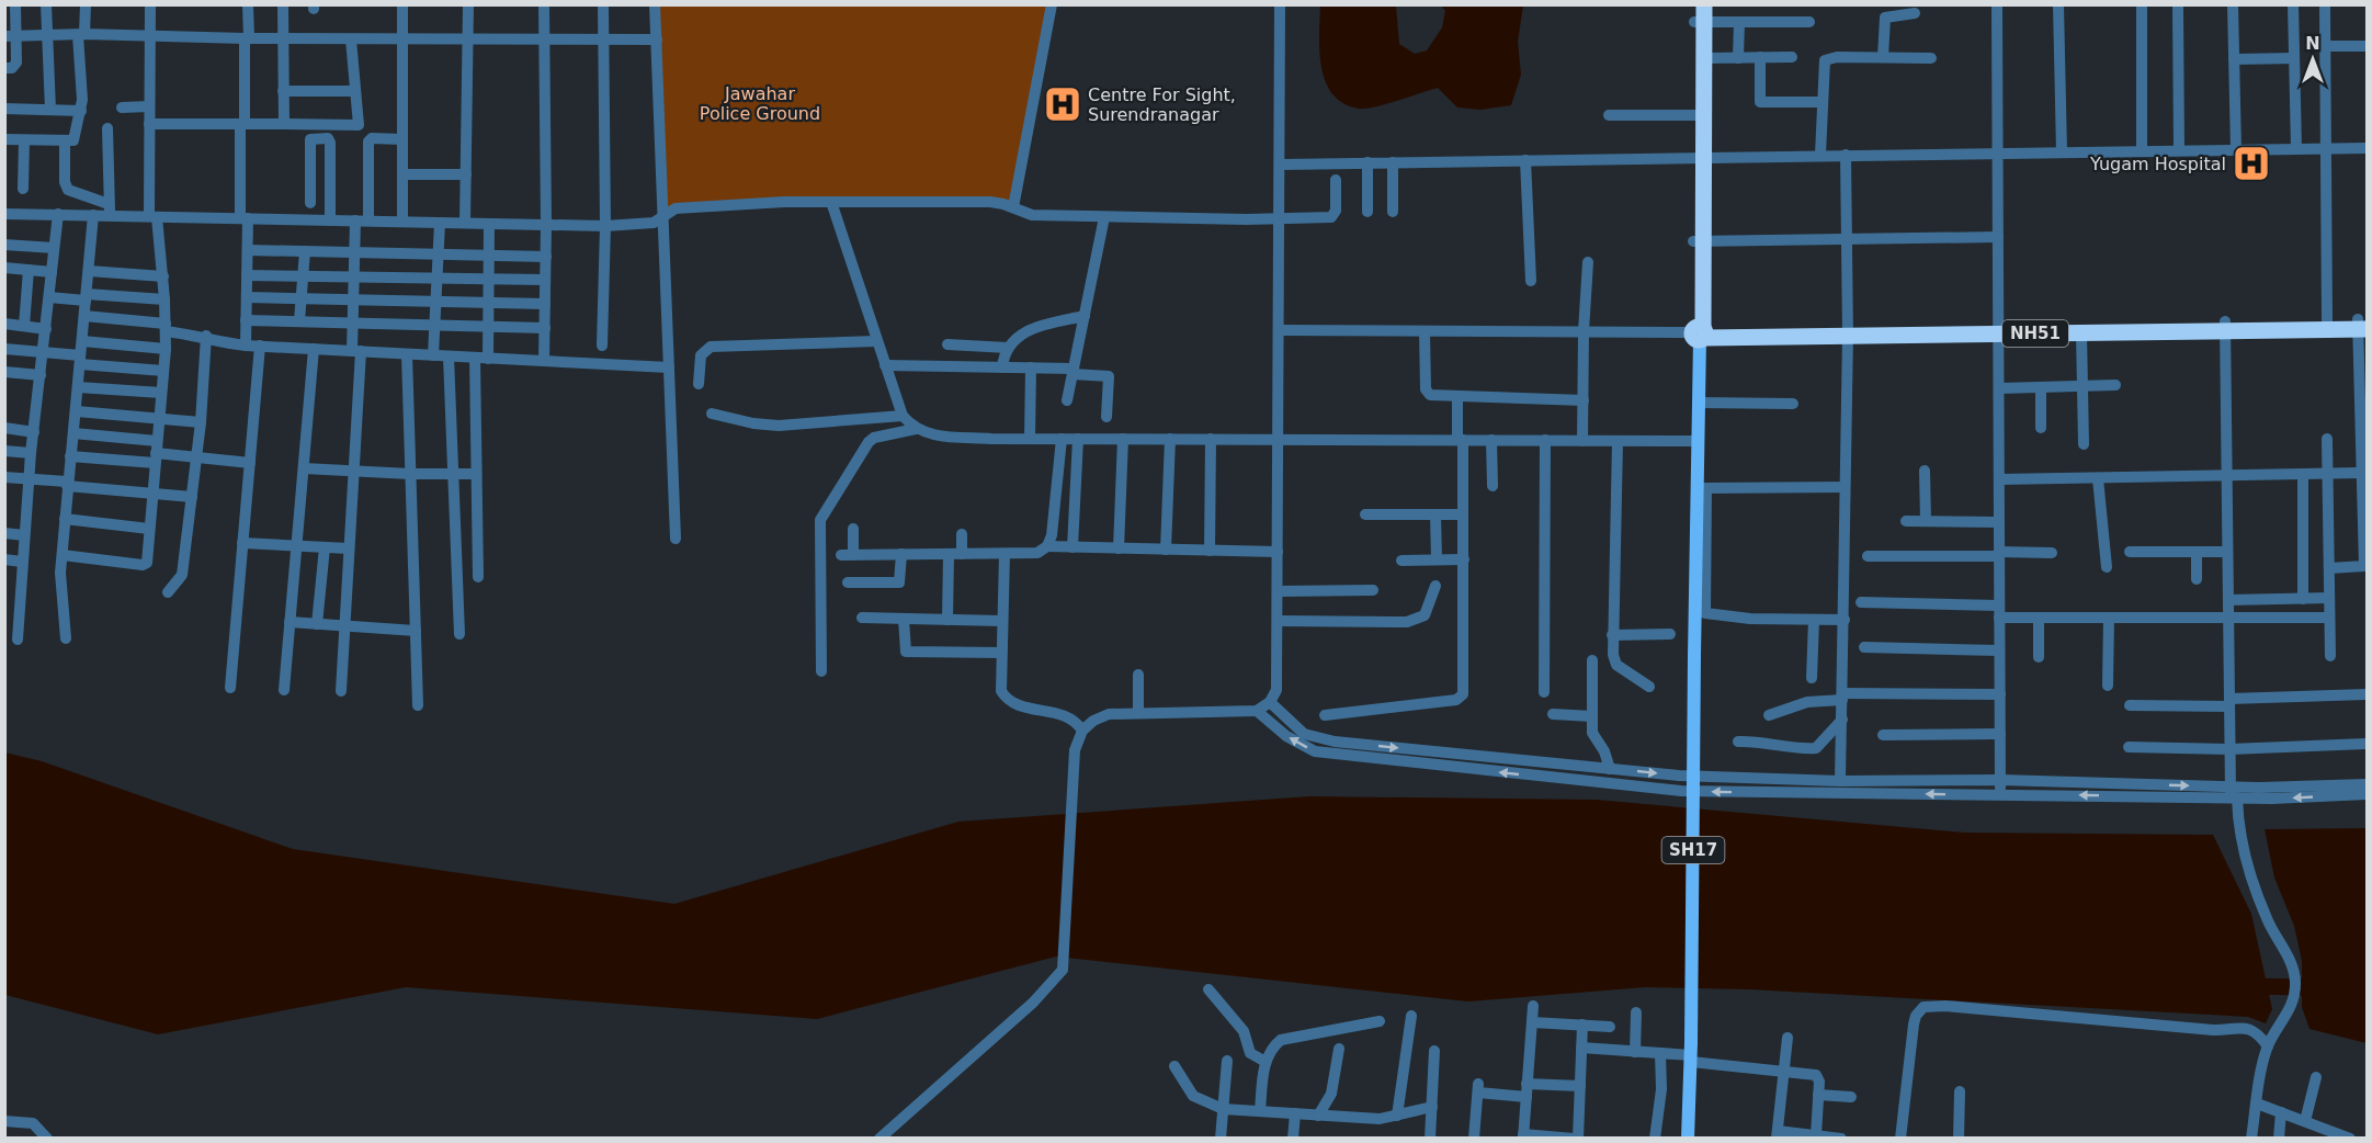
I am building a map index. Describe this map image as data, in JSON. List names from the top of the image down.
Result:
{
  "streets": {
    "highway": ["NH51"],
    "main road": ["SH17"]
  },
  "crossings": [
    ["NH51", "SH17"]
  ],
  "parks": ["Jawahar Police Ground"],
  "places": {
    "hospital": ["Centre For Sight, Surendranagar", "Yugam Hospital"]
  },
  "north": "top"
}
